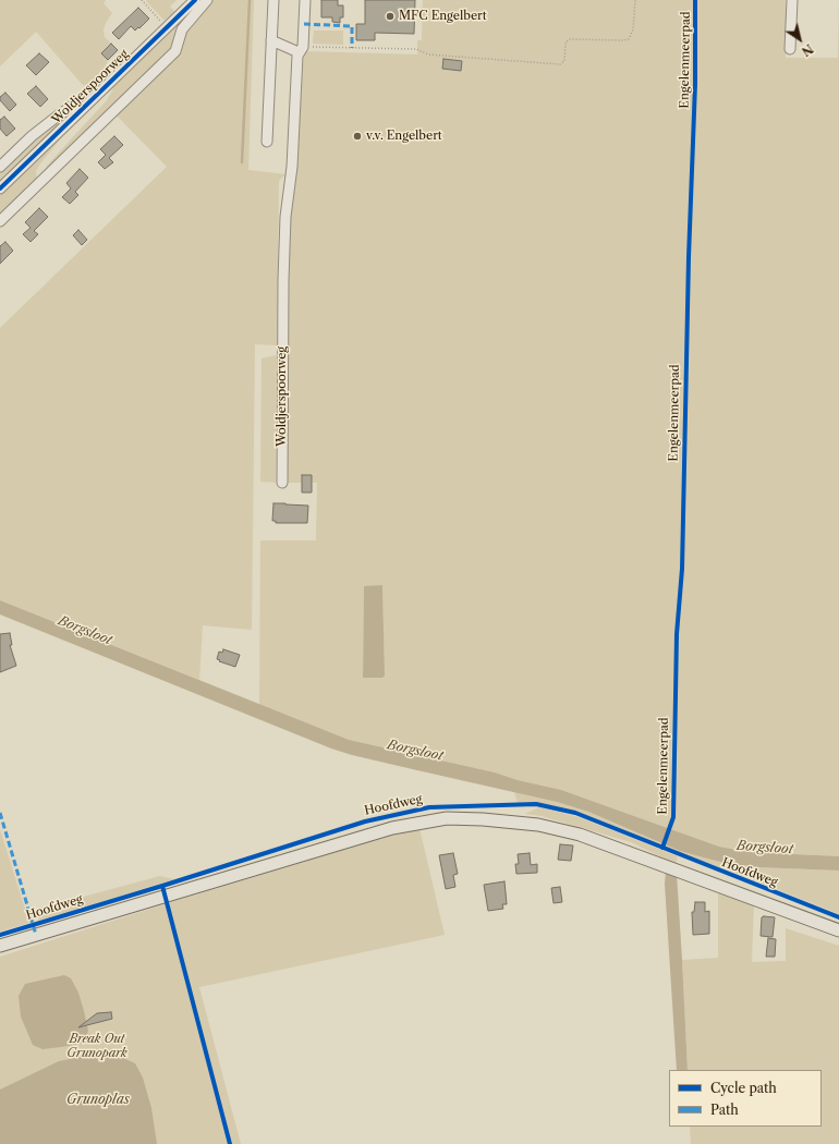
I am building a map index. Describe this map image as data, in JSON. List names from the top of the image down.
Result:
{
  "streets": {
    "main road": ["Hoofdweg"],
    "street": ["Woldjerspoorweg"],
    "cycle path": ["Engelenmeerpad"]
  },
  "water": ["Borgsloot", "Grunoplas"],
  "parks": ["Break Out Grunopark"],
  "places": ["MFC Engelbert", "v.v. Engelbert"],
  "legend": ["Cycle path", "Path"],
  "north": "bottom right"
}
